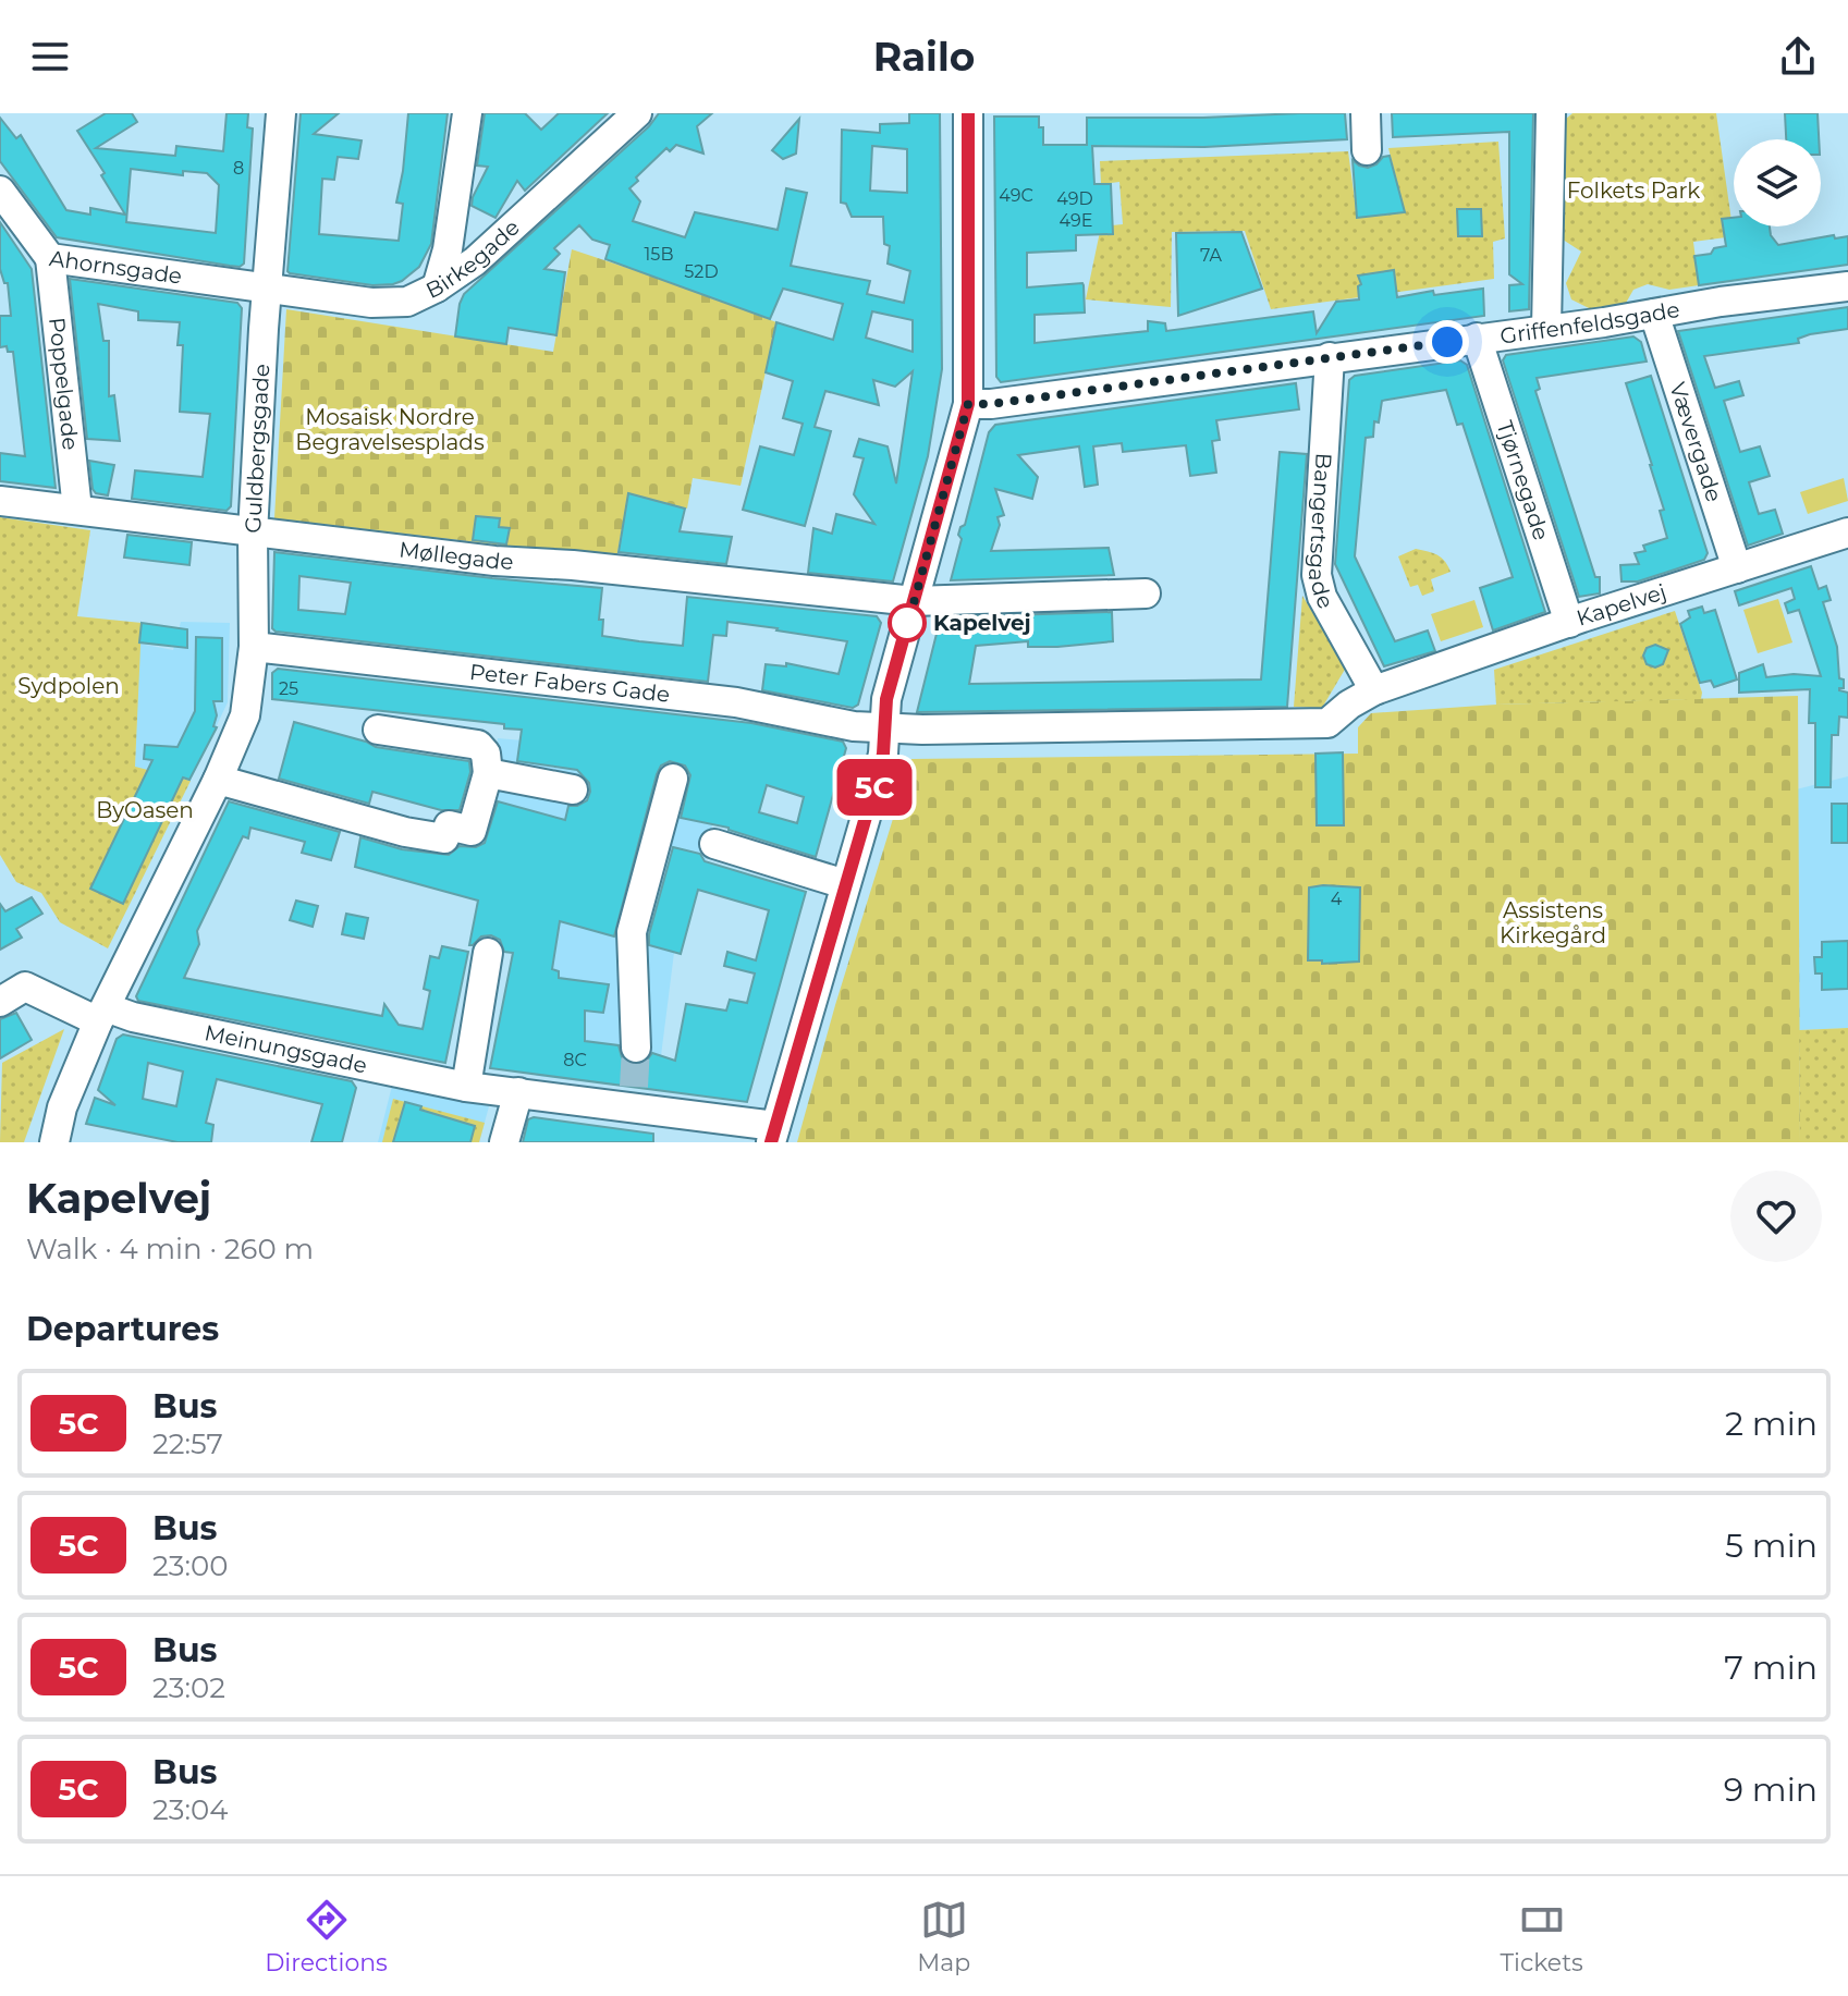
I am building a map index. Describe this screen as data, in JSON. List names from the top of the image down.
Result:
{
  "streets": {
    "street": [
      "Birkegade",
      "Ahornsgade",
      "Griffenfeldsgade",
      "Poppelgade",
      "Vævergade",
      "Guldbergsgade",
      "Tjørnegade",
      "Bangertsgade",
      "Møllegade",
      "Kapelvej",
      "Peter Fabers Gade",
      "Meinungsgade"
    ]
  },
  "crossings": [
    ["Birkegade", "Ahornsgade"],
    ["Birkegade", "Guldbergsgade"],
    ["Ahornsgade", "Poppelgade"],
    ["Ahornsgade", "Guldbergsgade"],
    ["Griffenfeldsgade", "Vævergade"],
    ["Griffenfeldsgade", "Tjørnegade"],
    ["Griffenfeldsgade", "Bangertsgade"],
    ["Poppelgade", "Møllegade"],
    ["Vævergade", "Kapelvej"],
    ["Guldbergsgade", "Møllegade"],
    ["Guldbergsgade", "Peter Fabers Gade"],
    ["Guldbergsgade", "Meinungsgade"],
    ["Tjørnegade", "Kapelvej"],
    ["Bangertsgade", "Kapelvej"],
    ["Kapelvej", "Peter Fabers Gade"]
  ],
  "parks": [
    "Folkets Park",
    "Mosaisk Nordre Begravelsesplads",
    "Sydpolen",
    "ByOasen",
    "Assistens Kirkegård"
  ],
  "places": ["Kapelvej"],
  "lines": ["bus line 5C"],
  "house_numbers": [
    "8",
    "49C",
    "49D",
    "49E",
    "15B",
    "7A",
    "52D",
    "25",
    "4",
    "8C"
  ],
  "page": {
    "header": "Railo",
    "on_map": "5C",
    "heading": [
      ["Kapelvej", "Walk · 4 min · 260 m"],
      "Departures"
    ],
    "list": [
      {
        "mark": "5C",
        "name": "Bus",
        "note": "22:57",
        "value": "2 min"
      },
      {
        "mark": "5C",
        "name": "Bus",
        "note": "23:00",
        "value": "5 min"
      },
      {
        "mark": "5C",
        "name": "Bus",
        "note": "23:02",
        "value": "7 min"
      },
      {
        "mark": "5C",
        "name": "Bus",
        "note": "23:04",
        "value": "9 min"
      }
    ],
    "tabs": ["Directions", "Map", "Tickets"]
  }
}
